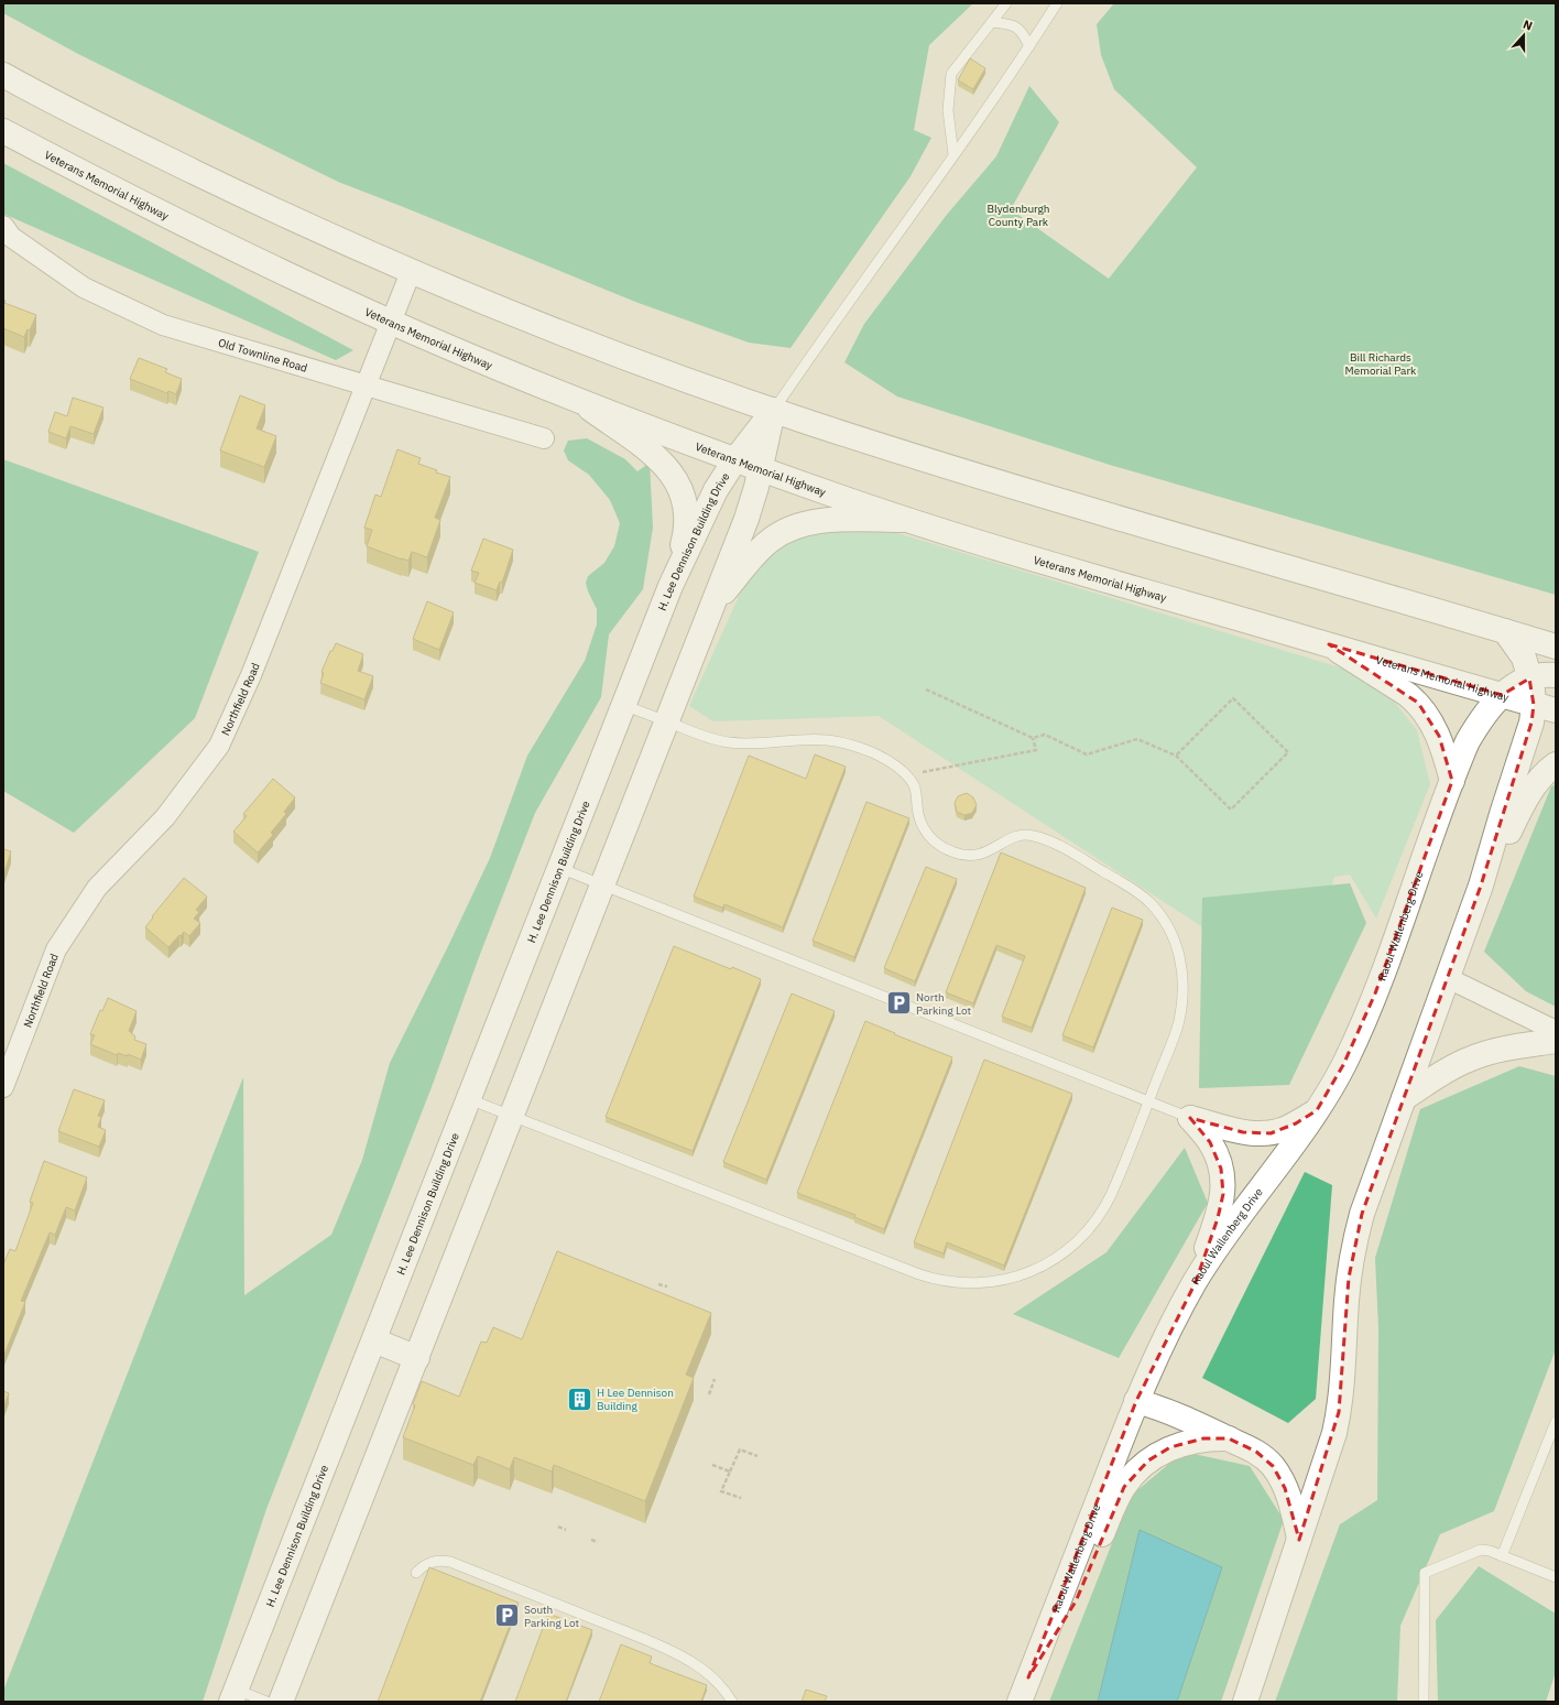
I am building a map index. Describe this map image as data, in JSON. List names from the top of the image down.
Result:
{
  "streets": {
    "main road": ["Veterans Memorial Highway", "H. Lee Dennison Building Drive", "Raoul Wallenberg Drive"],
    "street": ["Old Townline Road", "Northfield Road"]
  },
  "crossings": [
    ["Veterans Memorial Highway", "H. Lee Dennison Building Drive"],
    ["Veterans Memorial Highway", "Northfield Road"],
    ["Veterans Memorial Highway", "Raoul Wallenberg Drive"],
    ["Old Townline Road", "Northfield Road"]
  ],
  "parks": ["Blydenburgh County Park", "Bill Richards Memorial Park"],
  "places": {
    "parking": ["North Parking Lot", "South Parking Lot"],
    "building": ["H Lee Dennison Building"]
  },
  "north": "top"
}
